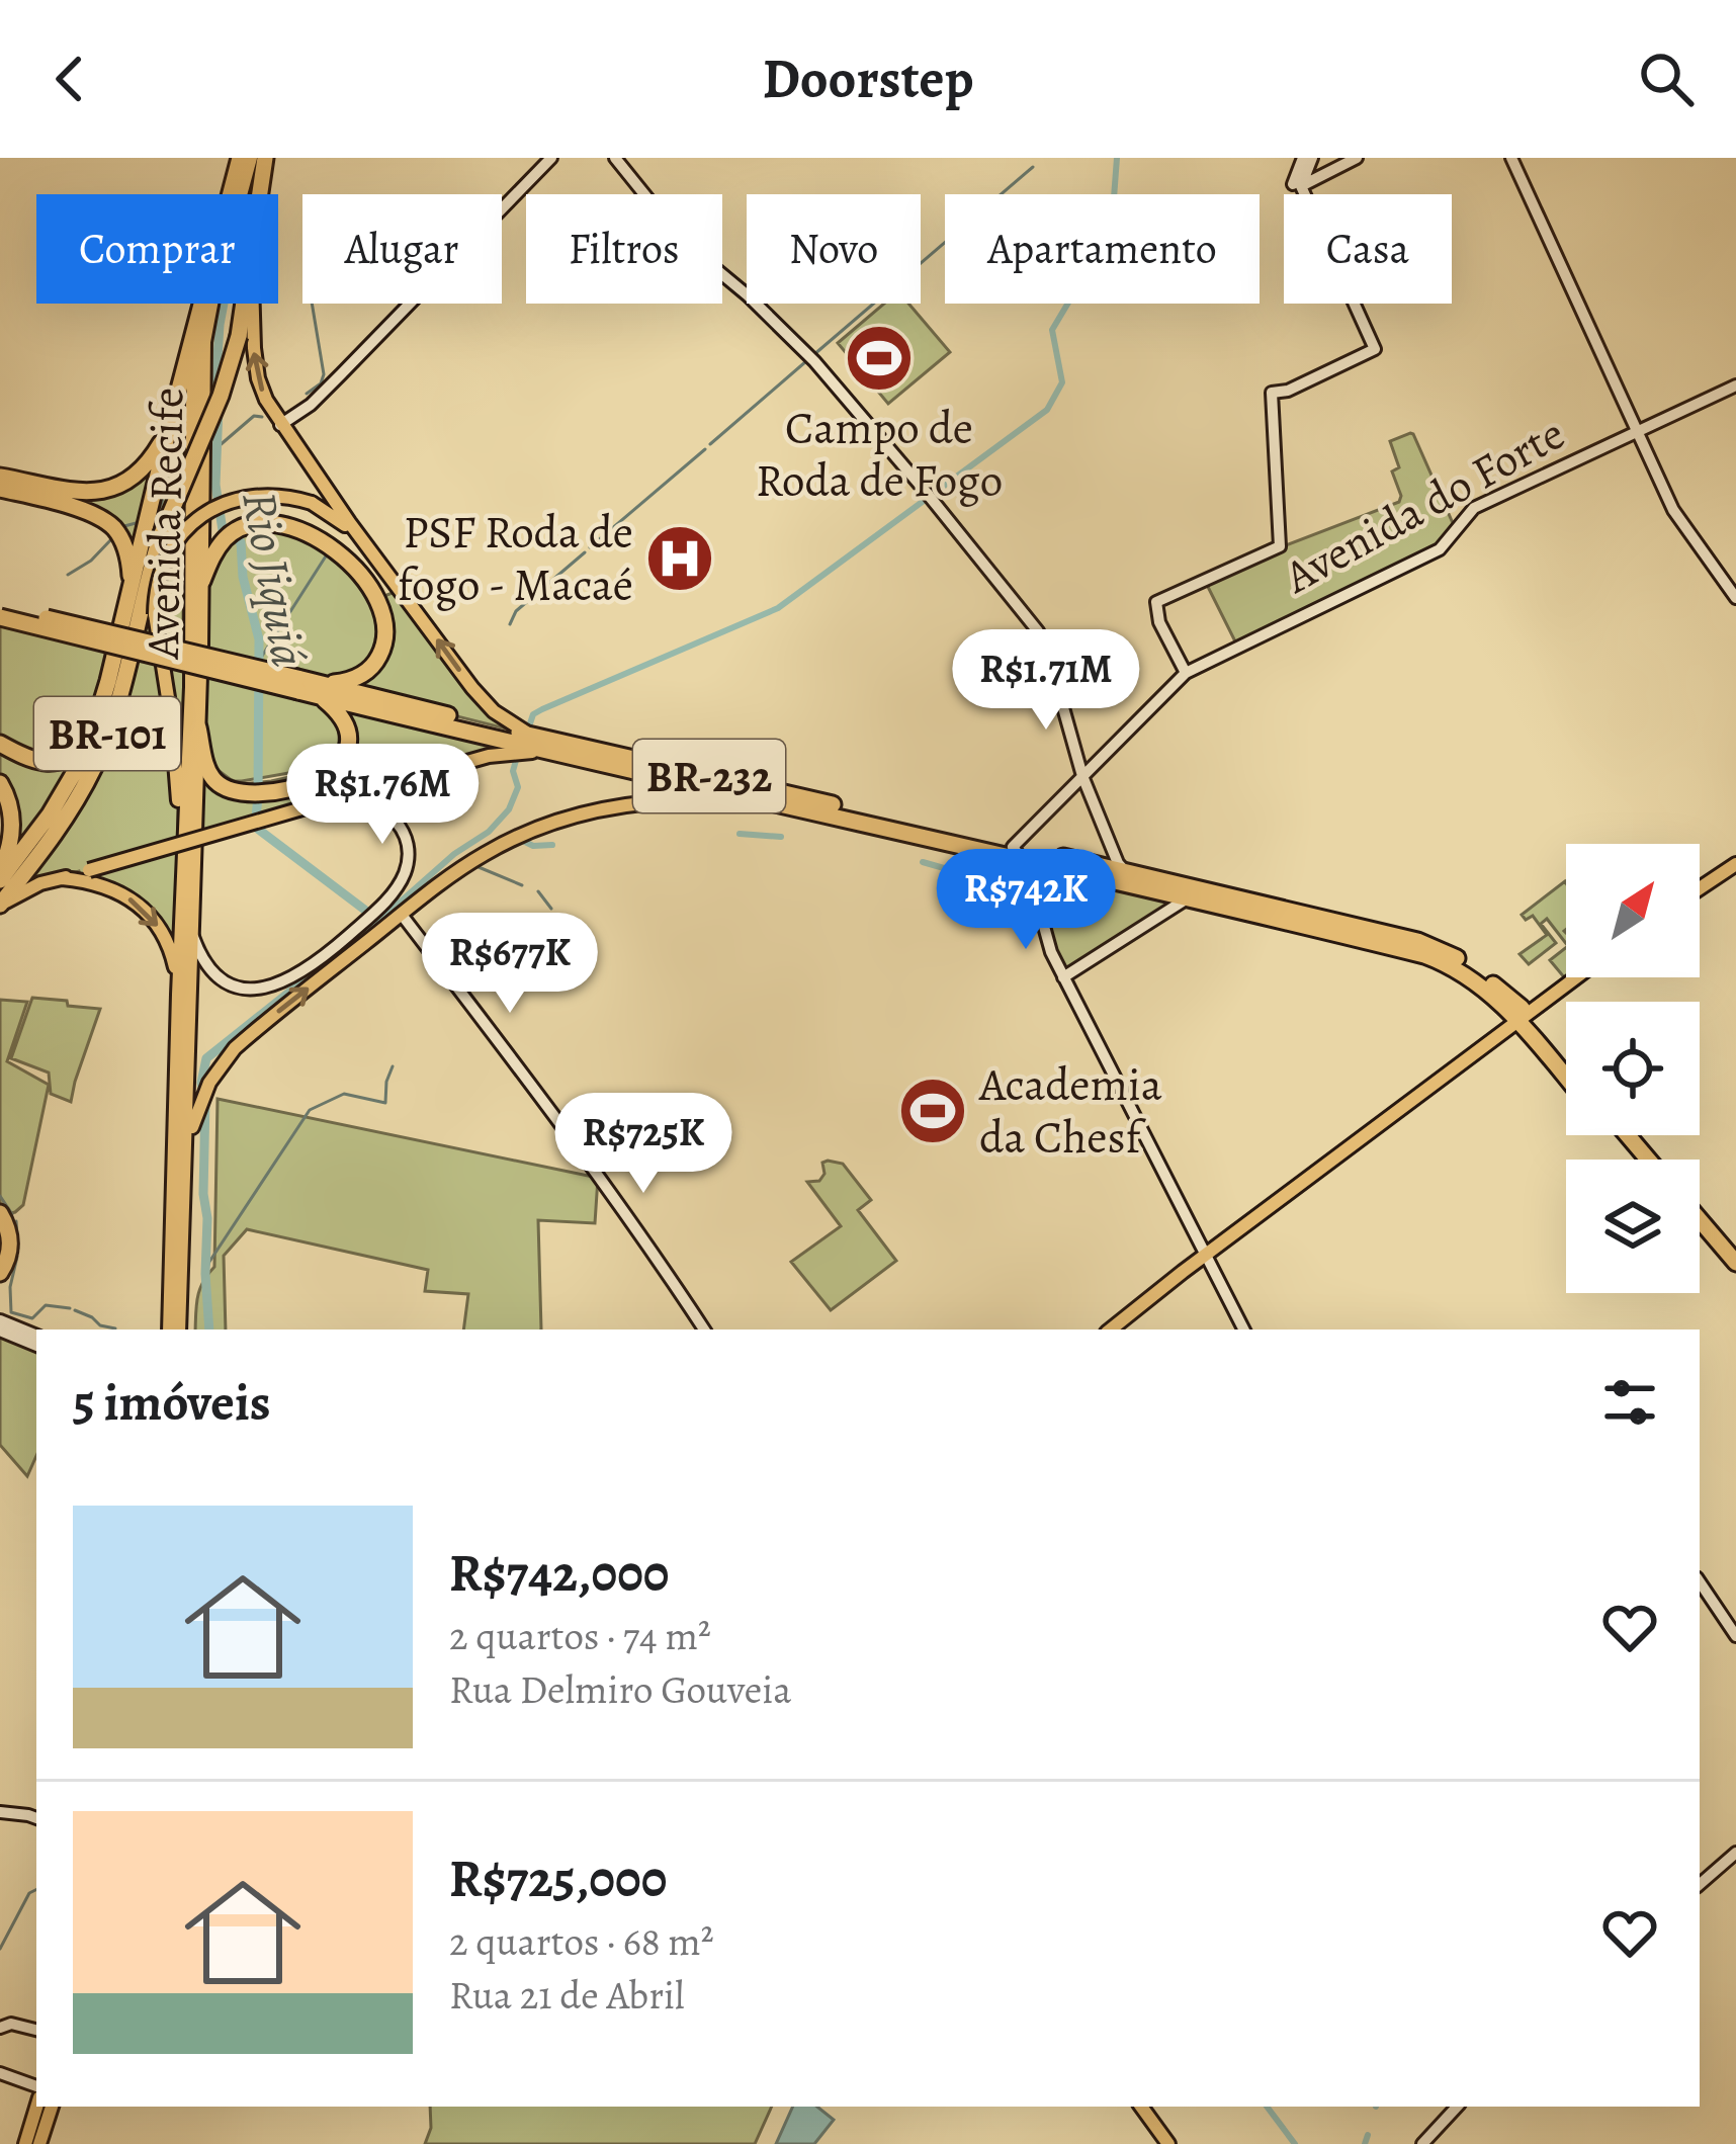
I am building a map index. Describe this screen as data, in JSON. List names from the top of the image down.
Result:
{
  "streets": {
    "highway": ["BR-101", "BR-232"],
    "main road": ["Avenida Recife"],
    "street": ["Avenida do Forte"]
  },
  "crossings": [
    ["Avenida do Forte", "BR-232"],
    ["Avenida Recife", "BR-101"]
  ],
  "water": ["Rio Jiquiá"],
  "places": {
    "sports": ["Campo de Roda de Fogo", "Academia da Chesf"],
    "hospital": ["PSF Roda de fogo - Macaé"]
  },
  "north": "top right",
  "page": {
    "header": "Doorstep",
    "chip": [
      "Comprar",
      "Alugar",
      "Filtros",
      "Novo",
      "Apartamento",
      "Casa"
    ],
    "price": [
      "R$1.71M",
      "R$1.76M",
      "R$742K",
      "R$677K",
      "R$725K"
    ],
    "heading": "5 imóveis",
    "list": [
      {
        "name": "R$742,000",
        "note": "2 quartos · 74 m² · Rua Delmiro Gouveia"
      },
      {
        "name": "R$725,000",
        "note": "2 quartos · 68 m² · Rua 21 de Abril"
      }
    ]
  }
}
